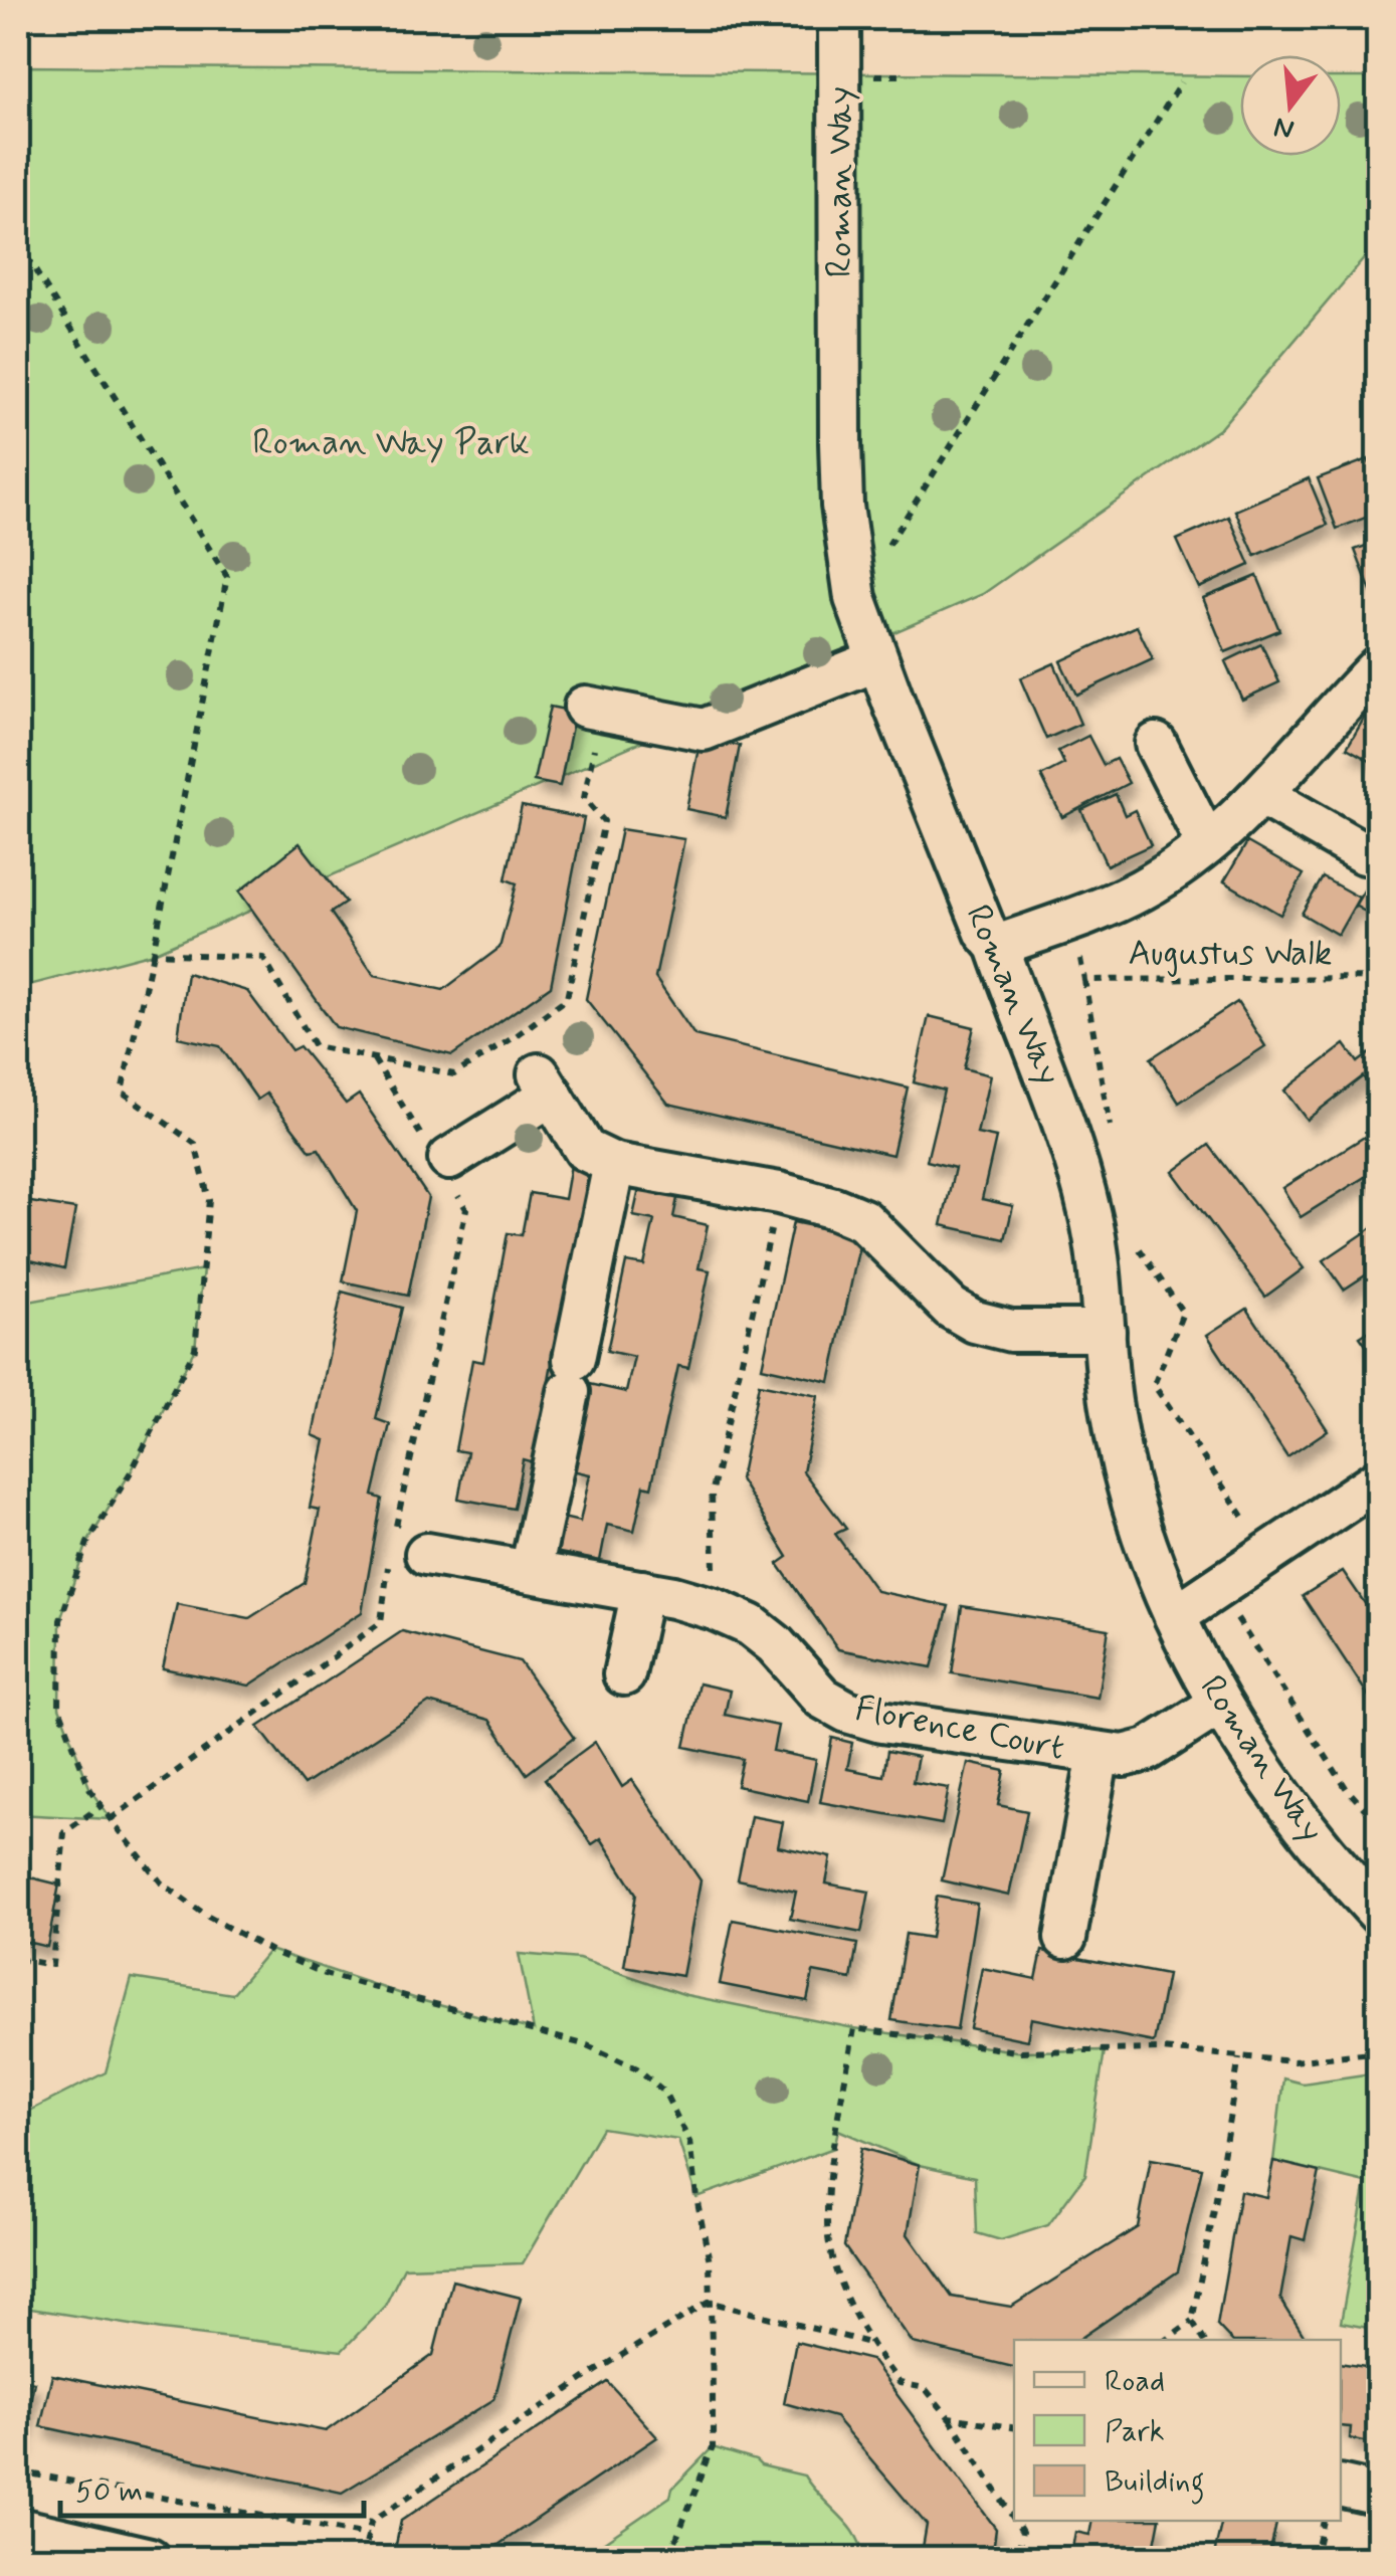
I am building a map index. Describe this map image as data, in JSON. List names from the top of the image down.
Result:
{
  "streets": {
    "street": ["Roman Way", "Florence Court"],
    "path": ["Augustus Walk"]
  },
  "crossings": [
    ["Roman Way", "Florence Court"]
  ],
  "parks": ["Roman Way Park"],
  "legend": ["Road", "Park", "Building"],
  "scale_bar": "50 m",
  "north": "bottom"
}
